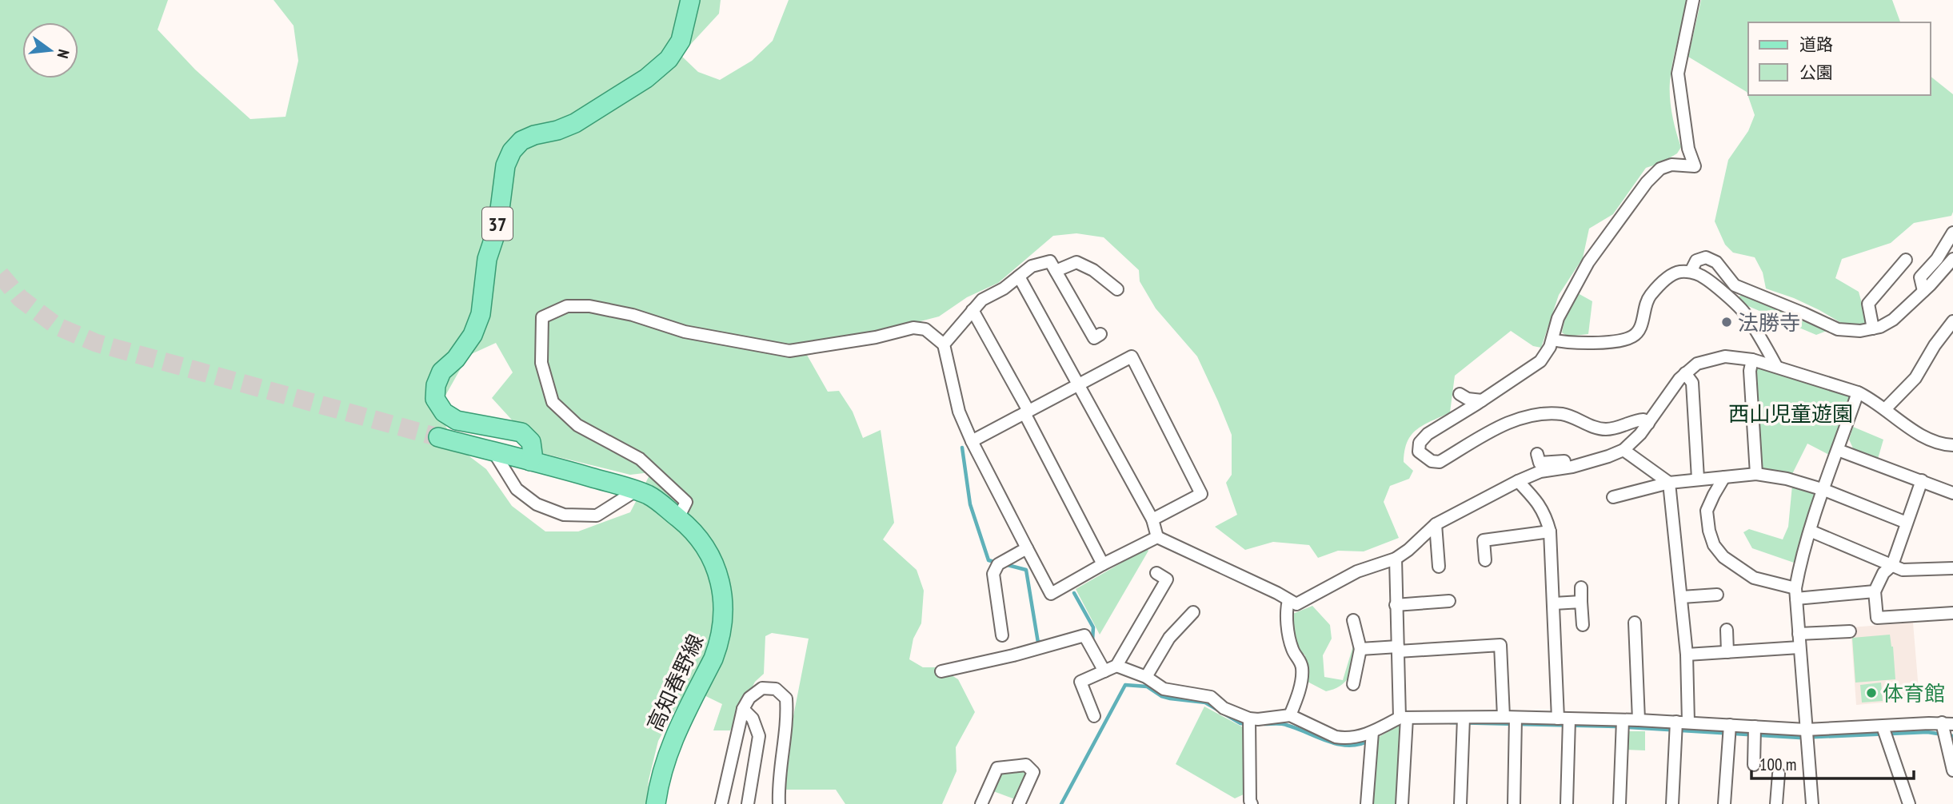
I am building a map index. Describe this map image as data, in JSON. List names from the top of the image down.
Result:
{
  "streets": {
    "main road": ["37", "高知春野線"]
  },
  "crossings": [
    ["37", "高知春野線"]
  ],
  "parks": ["西山児童遊園"],
  "places": ["法勝寺", "体育館"],
  "legend": ["道路", "公園"],
  "scale_bar": "100 m",
  "north": "right"
}
